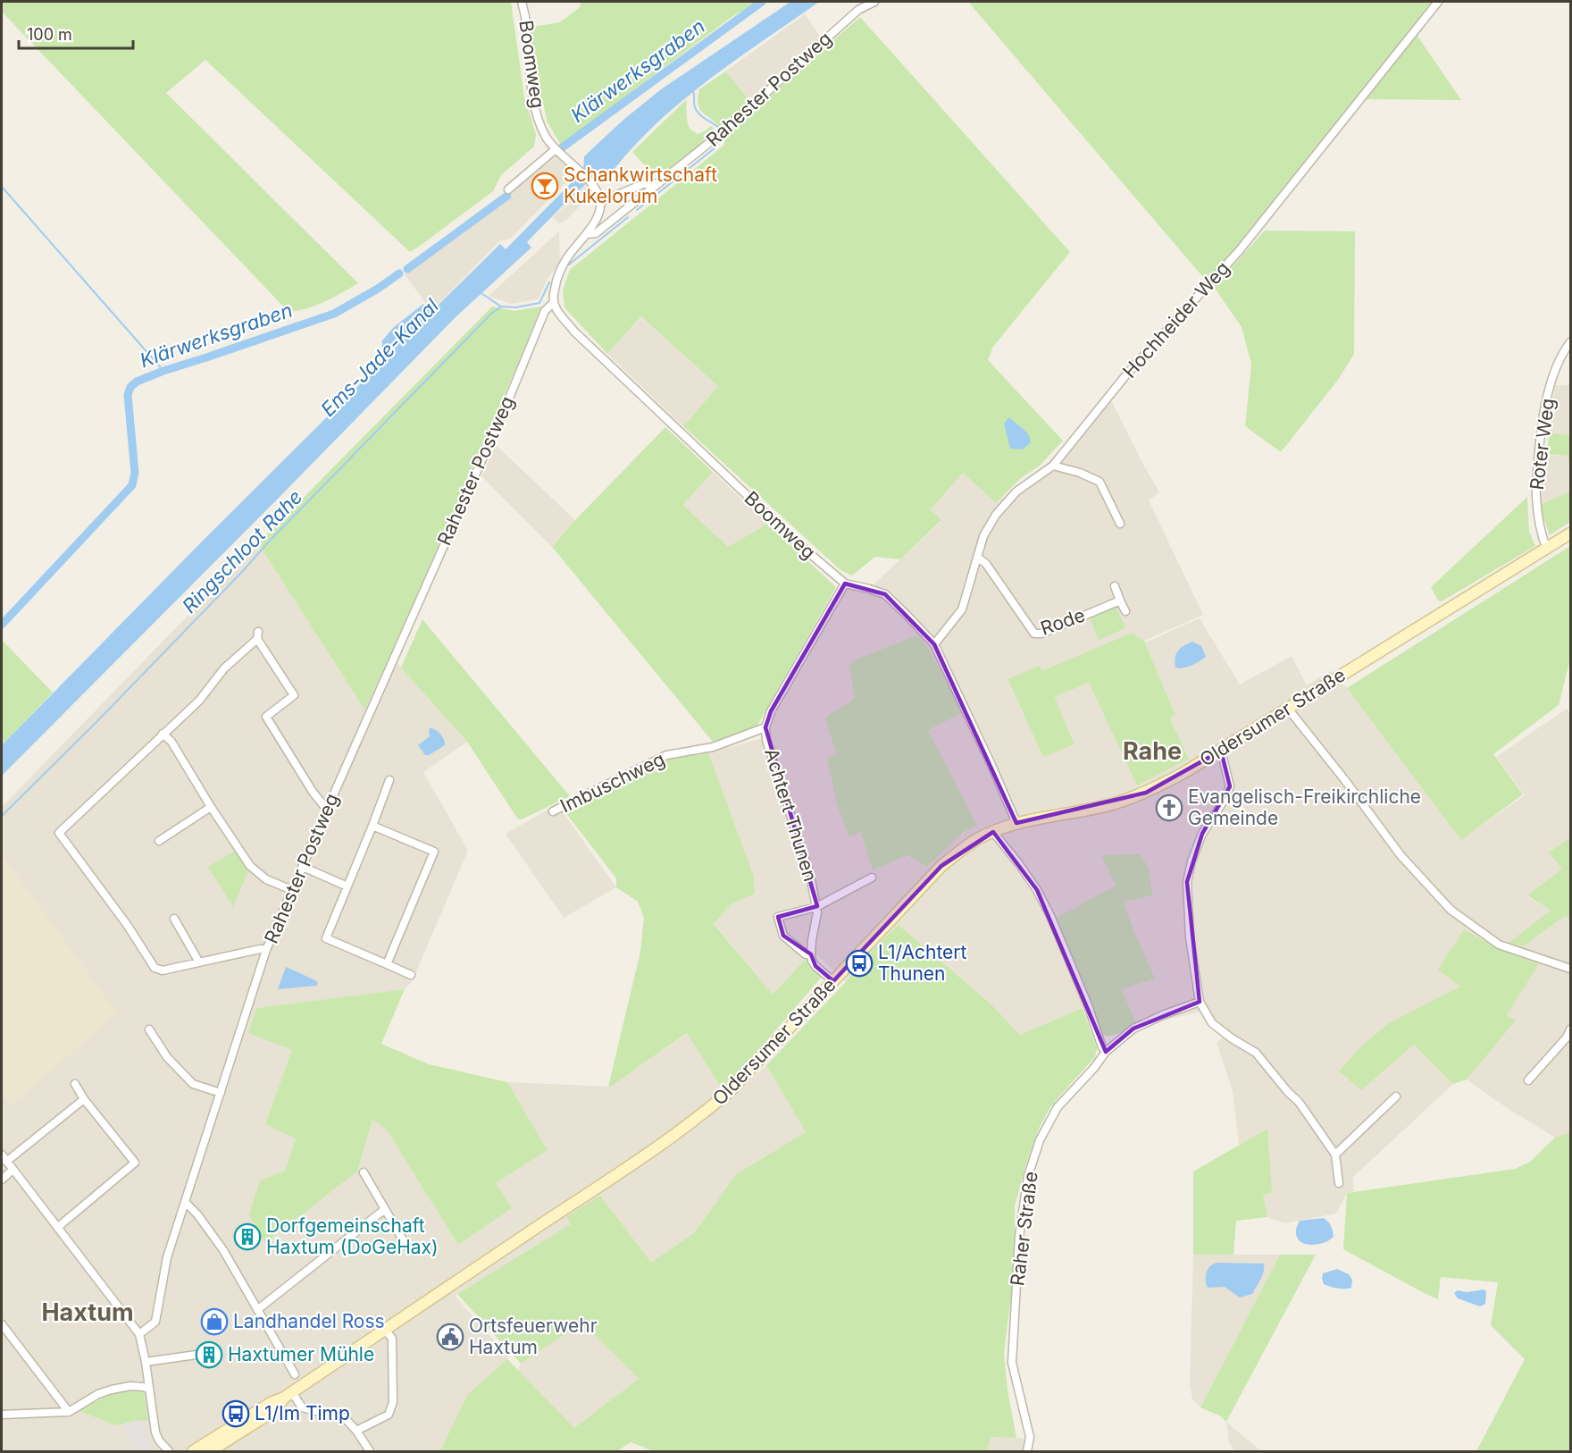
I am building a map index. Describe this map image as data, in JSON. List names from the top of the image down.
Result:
{
  "streets": {
    "main road": ["Oldersumer Straße"],
    "street": [
      "Boomweg",
      "Rahester Postweg",
      "Hochheider Weg",
      "Roter Weg",
      "Rode",
      "Imbuschweg",
      "Achtert Thunen",
      "Raher Straße"
    ]
  },
  "crossings": [
    ["Boomweg", "Rahester Postweg"],
    ["Boomweg", "Hochheider Weg"],
    ["Boomweg", "Oldersumer Straße"],
    ["Boomweg", "Achtert Thunen"],
    ["Hochheider Weg", "Rode"],
    ["Roter Weg", "Oldersumer Straße"],
    ["Oldersumer Straße", "Achtert Thunen"],
    ["Imbuschweg", "Achtert Thunen"]
  ],
  "districts": ["Rahe", "Haxtum"],
  "water": ["Klärwerksgraben", "Ems-Jade-Kanal", "Ringschloot Rahe"],
  "places": {
    "bar": ["Schankwirtschaft Kukelorum"],
    "church": ["Evangelisch-Freikirchliche Gemeinde"],
    "bus stop": ["L1/Achtert Thunen", "L1/Im Timp"],
    "building": ["Dorfgemeinschaft Haxtum (DoGeHax)", "Haxtumer Mühle"],
    "shop": ["Landhandel Ross"],
    "public building": ["Ortsfeuerwehr Haxtum"]
  },
  "scale_bar": "100 m"
}
